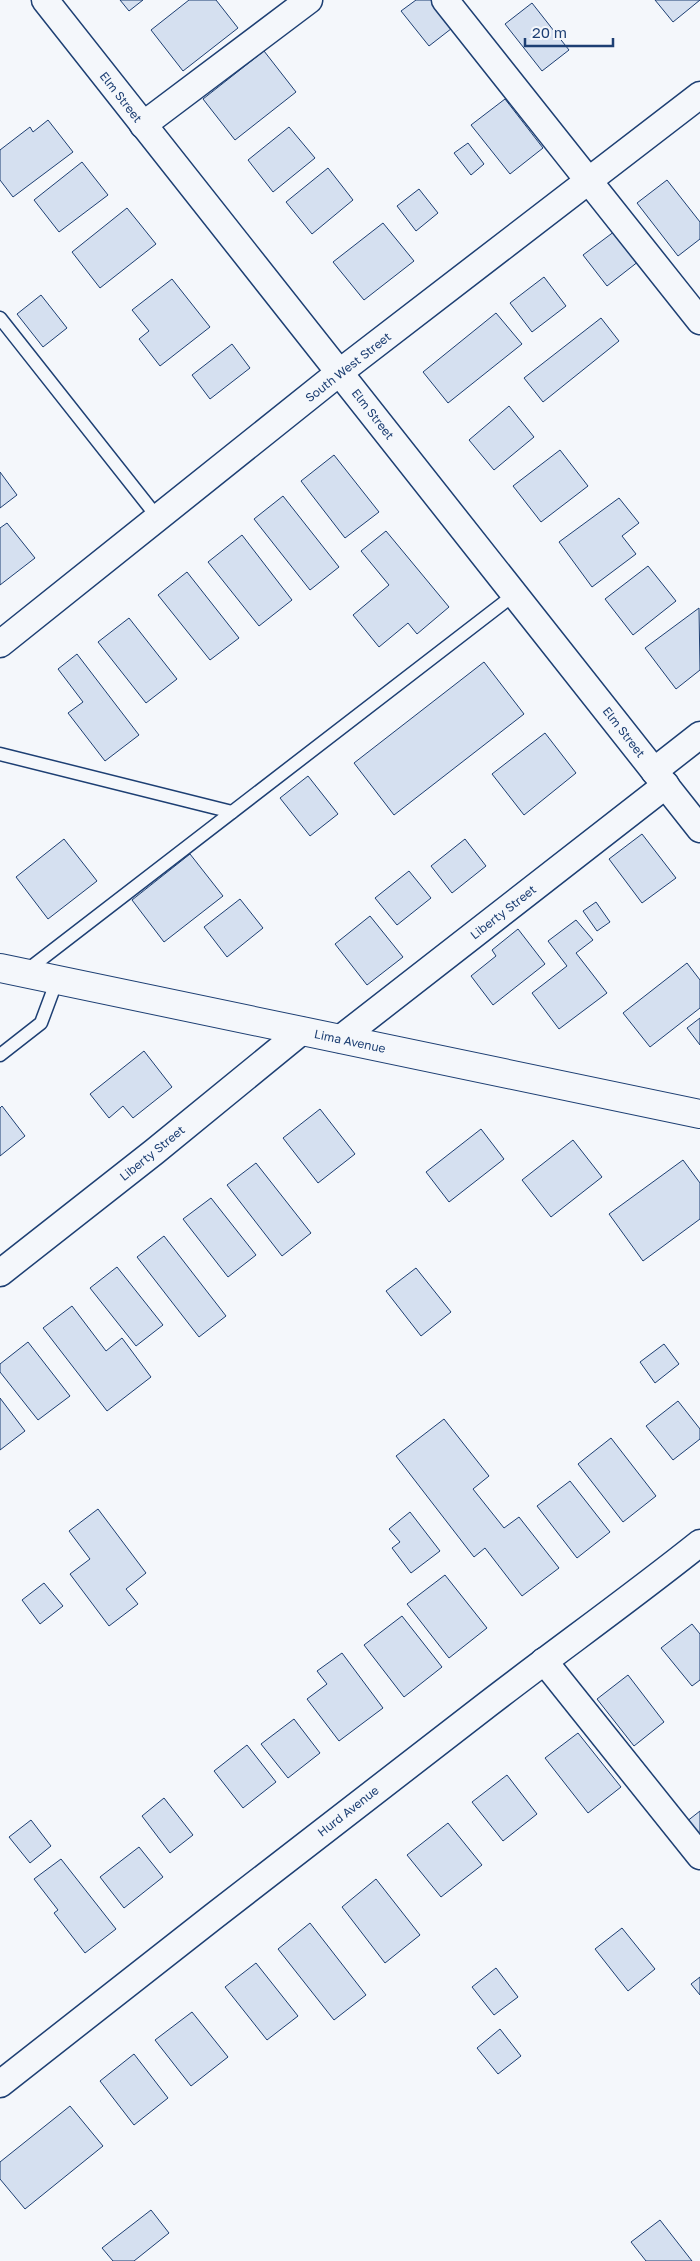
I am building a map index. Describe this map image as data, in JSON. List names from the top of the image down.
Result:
{
  "streets": {
    "main road": ["Lima Avenue"],
    "street": [
      "Elm Street",
      "South West Street",
      "Liberty Street",
      "Hurd Avenue"
    ]
  },
  "crossings": [
    ["Elm Street", "South West Street"],
    ["Elm Street", "Liberty Street"],
    ["Liberty Street", "Lima Avenue"]
  ],
  "scale_bar": "20 m"
}
